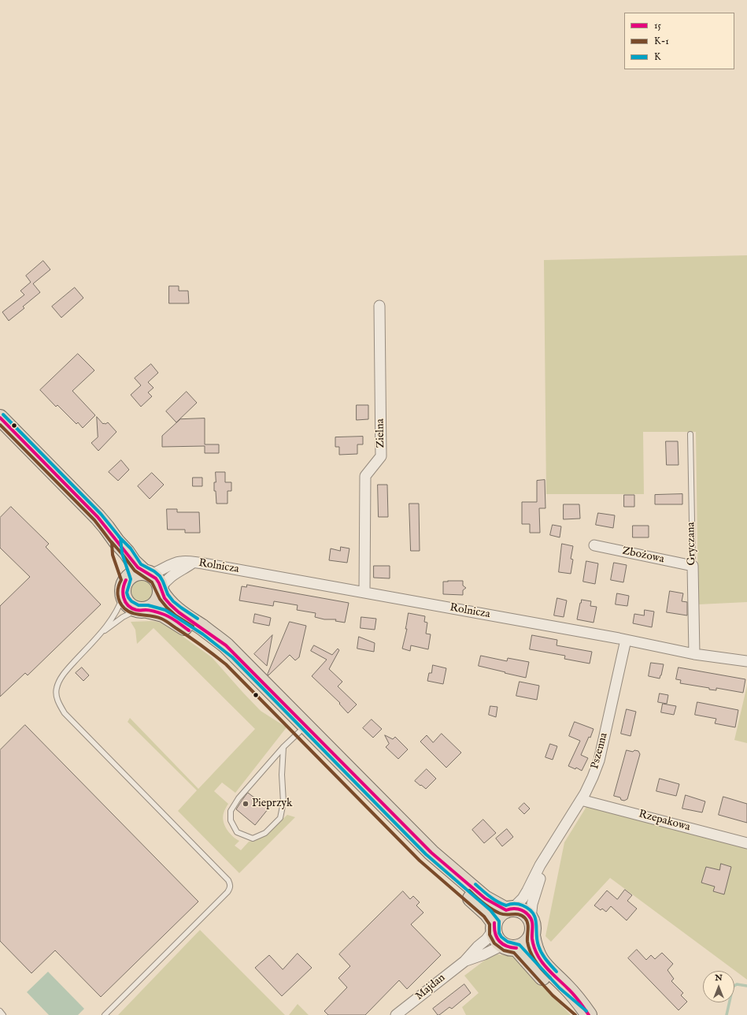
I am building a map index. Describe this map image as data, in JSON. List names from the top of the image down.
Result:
{
  "streets": {
    "street": [
      "Zielna",
      "Gryczana",
      "Zbożowa",
      "Rolnicza",
      "Pszenna",
      "Rzepakowa",
      "Majdan"
    ]
  },
  "crossings": [
    ["Zielna", "Rolnicza"],
    ["Gryczana", "Zbożowa"],
    ["Gryczana", "Rolnicza"],
    ["Rolnicza", "Pszenna"],
    ["Pszenna", "Rzepakowa"],
    ["Pszenna", "Majdan"]
  ],
  "places": ["Pieprzyk"],
  "lines": ["transit line K", "transit line 15", "transit line K-1"],
  "legend": ["15", "K-1", "K"],
  "north": "top"
}
